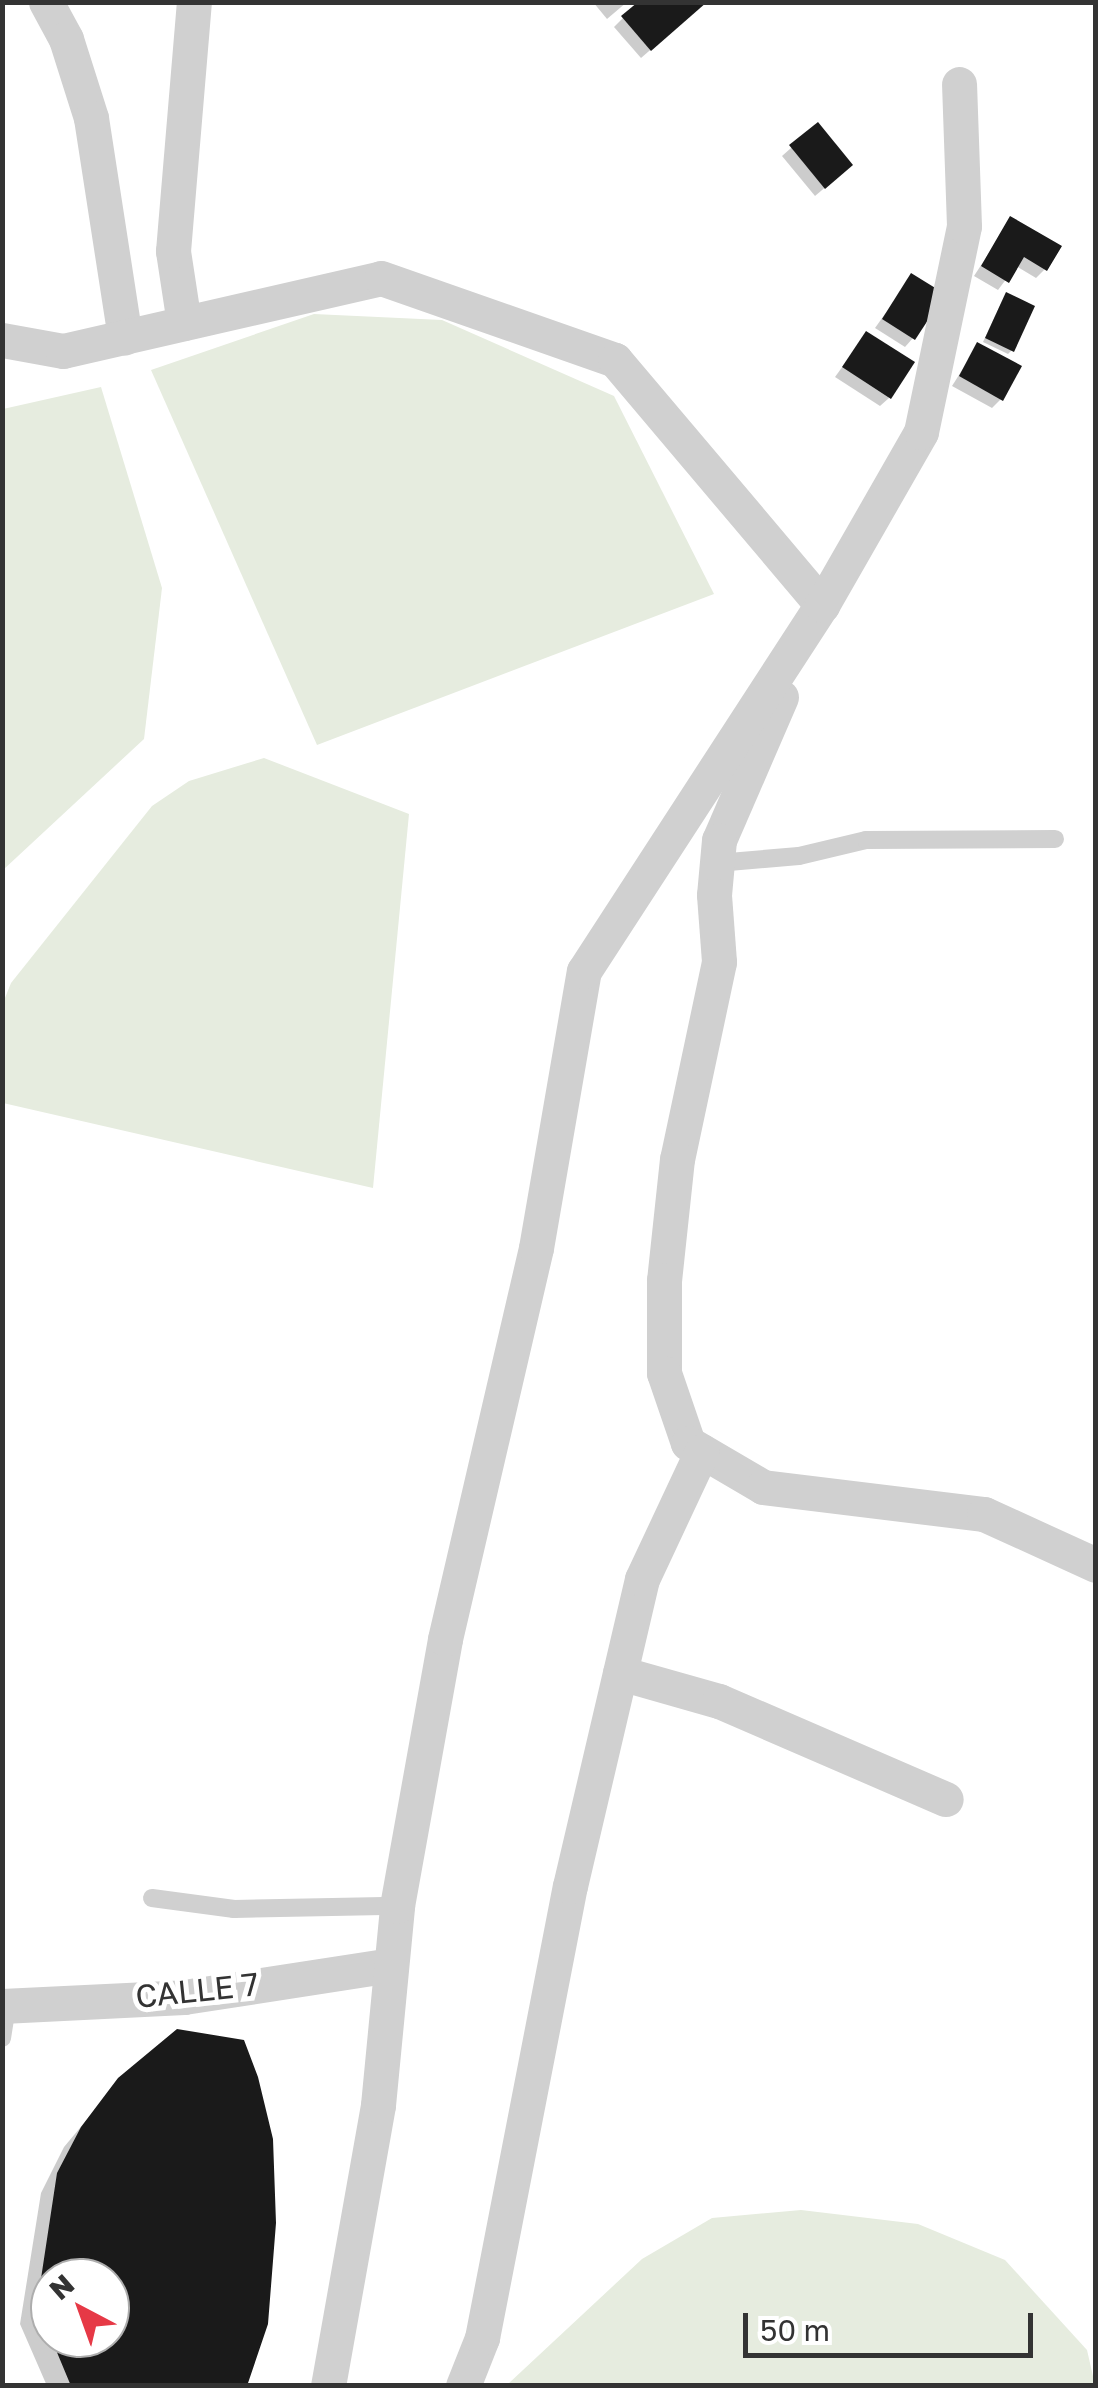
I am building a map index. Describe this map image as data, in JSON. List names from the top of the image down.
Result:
{
  "streets": {
    "street": ["CALLE 7"]
  },
  "scale_bar": "50 m",
  "north": "top left"
}
